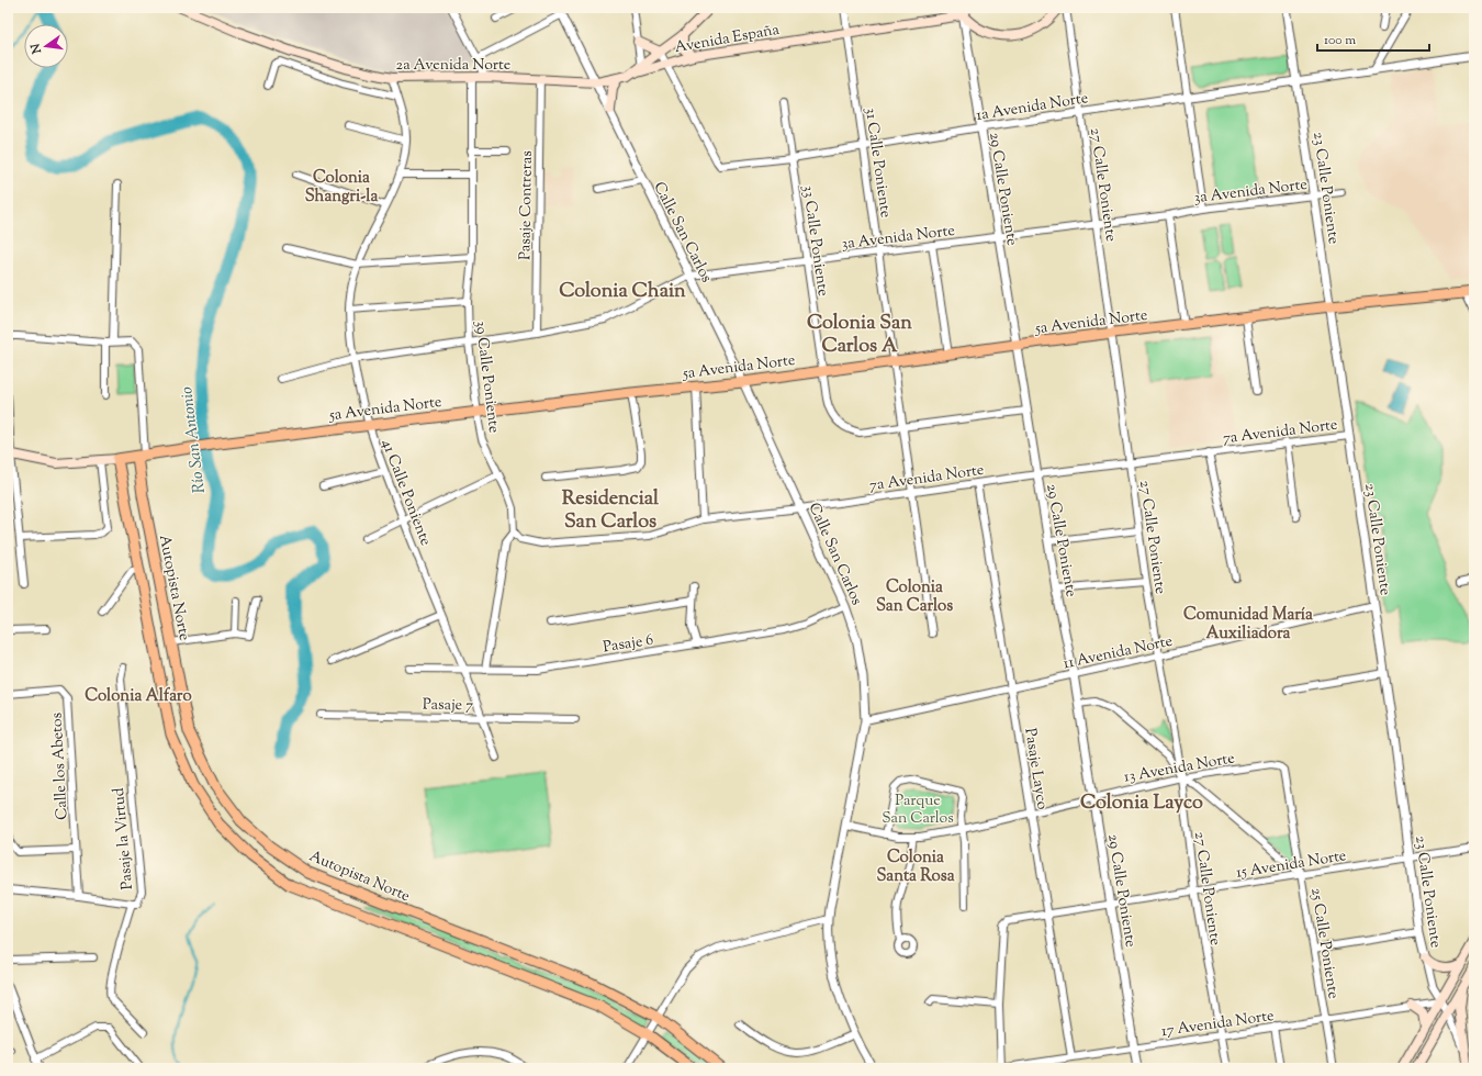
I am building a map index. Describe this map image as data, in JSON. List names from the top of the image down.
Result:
{
  "streets": {
    "main road": [
      "Avenida España",
      "2a Avenida Norte",
      "5a Avenida Norte",
      "Autopista Norte"
    ],
    "street": [
      "1a Avenida Norte",
      "31 Calle Poniente",
      "27 Calle Poniente",
      "23 Calle Poniente",
      "29 Calle Poniente",
      "3a Avenida Norte",
      "Pasaje Contreras",
      "Calle San Carlos",
      "33 Calle Poniente",
      "39 Calle Poniente",
      "7a Avenida Norte",
      "41 Calle Poniente",
      "Pasaje 6",
      "11 Avenida Norte",
      "Pasaje 7",
      "Calle los Abetos",
      "13 Avenida Norte",
      "Pasaje Layco",
      "Pasaje la Virtud",
      "15 Avenida Norte",
      "25 Calle Poniente",
      "17 Avenida Norte"
    ]
  },
  "crossings": [
    ["Avenida España", "2a Avenida Norte"],
    ["Avenida España", "1a Avenida Norte"],
    ["Avenida España", "31 Calle Poniente"],
    ["Avenida España", "29 Calle Poniente"],
    ["2a Avenida Norte", "Pasaje Contreras"],
    ["2a Avenida Norte", "Calle San Carlos"],
    ["2a Avenida Norte", "39 Calle Poniente"],
    ["2a Avenida Norte", "41 Calle Poniente"],
    ["1a Avenida Norte", "31 Calle Poniente"],
    ["1a Avenida Norte", "27 Calle Poniente"],
    ["1a Avenida Norte", "23 Calle Poniente"],
    ["1a Avenida Norte", "29 Calle Poniente"],
    ["1a Avenida Norte", "33 Calle Poniente"],
    ["31 Calle Poniente", "3a Avenida Norte"],
    ["31 Calle Poniente", "33 Calle Poniente"],
    ["31 Calle Poniente", "5a Avenida Norte"],
    ["31 Calle Poniente", "7a Avenida Norte"],
    ["27 Calle Poniente", "3a Avenida Norte"],
    ["27 Calle Poniente", "5a Avenida Norte"],
    ["27 Calle Poniente", "7a Avenida Norte"],
    ["27 Calle Poniente", "11 Avenida Norte"],
    ["27 Calle Poniente", "13 Avenida Norte"],
    ["27 Calle Poniente", "15 Avenida Norte"],
    ["27 Calle Poniente", "17 Avenida Norte"],
    ["23 Calle Poniente", "3a Avenida Norte"],
    ["23 Calle Poniente", "5a Avenida Norte"],
    ["23 Calle Poniente", "7a Avenida Norte"],
    ["23 Calle Poniente", "11 Avenida Norte"],
    ["23 Calle Poniente", "15 Avenida Norte"],
    ["23 Calle Poniente", "17 Avenida Norte"],
    ["29 Calle Poniente", "3a Avenida Norte"],
    ["29 Calle Poniente", "33 Calle Poniente"],
    ["29 Calle Poniente", "5a Avenida Norte"],
    ["29 Calle Poniente", "7a Avenida Norte"],
    ["29 Calle Poniente", "11 Avenida Norte"],
    ["29 Calle Poniente", "13 Avenida Norte"],
    ["29 Calle Poniente", "15 Avenida Norte"],
    ["29 Calle Poniente", "17 Avenida Norte"],
    ["3a Avenida Norte", "Pasaje Contreras"],
    ["3a Avenida Norte", "Calle San Carlos"],
    ["3a Avenida Norte", "33 Calle Poniente"],
    ["3a Avenida Norte", "39 Calle Poniente"],
    ["3a Avenida Norte", "41 Calle Poniente"],
    ["Calle San Carlos", "5a Avenida Norte"],
    ["Calle San Carlos", "7a Avenida Norte"],
    ["Calle San Carlos", "Pasaje 6"],
    ["Calle San Carlos", "11 Avenida Norte"],
    ["Calle San Carlos", "13 Avenida Norte"],
    ["33 Calle Poniente", "5a Avenida Norte"],
    ["5a Avenida Norte", "39 Calle Poniente"],
    ["5a Avenida Norte", "41 Calle Poniente"],
    ["5a Avenida Norte", "Autopista Norte"],
    ["39 Calle Poniente", "7a Avenida Norte"],
    ["39 Calle Poniente", "Pasaje 6"],
    ["7a Avenida Norte", "Pasaje Layco"],
    ["41 Calle Poniente", "Pasaje 6"],
    ["41 Calle Poniente", "Pasaje 7"],
    ["11 Avenida Norte", "Pasaje Layco"],
    ["Calle los Abetos", "Pasaje la Virtud"],
    ["13 Avenida Norte", "Pasaje Layco"],
    ["13 Avenida Norte", "25 Calle Poniente"],
    ["Pasaje Layco", "15 Avenida Norte"],
    ["Pasaje Layco", "17 Avenida Norte"],
    ["15 Avenida Norte", "25 Calle Poniente"],
    ["25 Calle Poniente", "17 Avenida Norte"]
  ],
  "districts": [
    "Colonia Shangri-la",
    "Colonia Chain",
    "Colonia San Carlos A",
    "Residencial San Carlos",
    "Colonia San Carlos",
    "Comunidad María Auxiliadora",
    "Colonia Alfaro",
    "Colonia Layco",
    "Colonia Santa Rosa"
  ],
  "water": ["Río San Antonio"],
  "parks": ["Parque San Carlos"],
  "scale_bar": "100 m",
  "north": "left"
}
